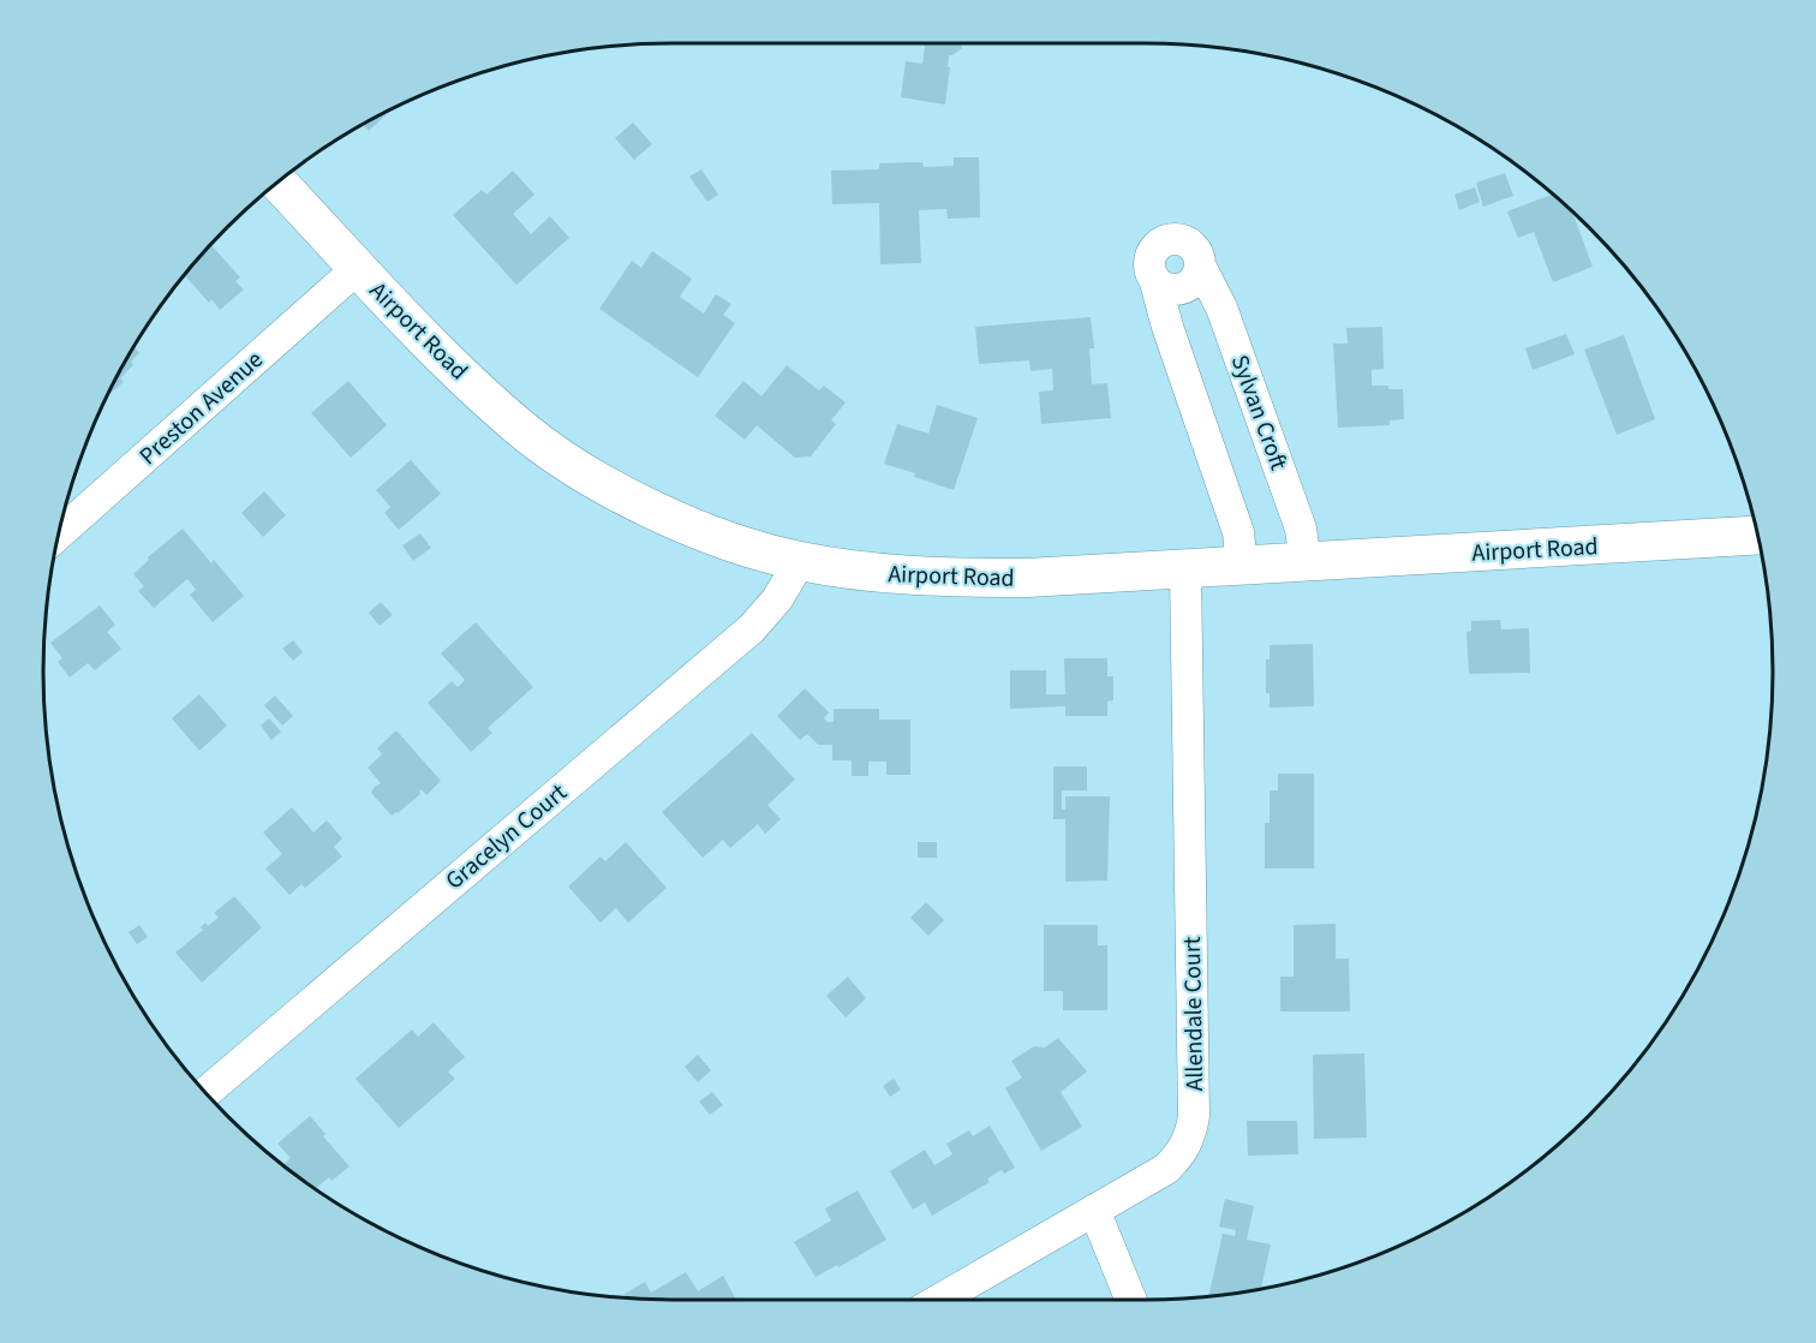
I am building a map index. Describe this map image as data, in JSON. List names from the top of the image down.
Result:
{
  "streets": {
    "street": [
      "Airport Road",
      "Preston Avenue",
      "Sylvan Croft",
      "Gracelyn Court",
      "Allendale Court"
    ]
  },
  "crossings": [
    ["Airport Road", "Preston Avenue"],
    ["Airport Road", "Sylvan Croft"],
    ["Airport Road", "Gracelyn Court"],
    ["Airport Road", "Allendale Court"]
  ]
}
